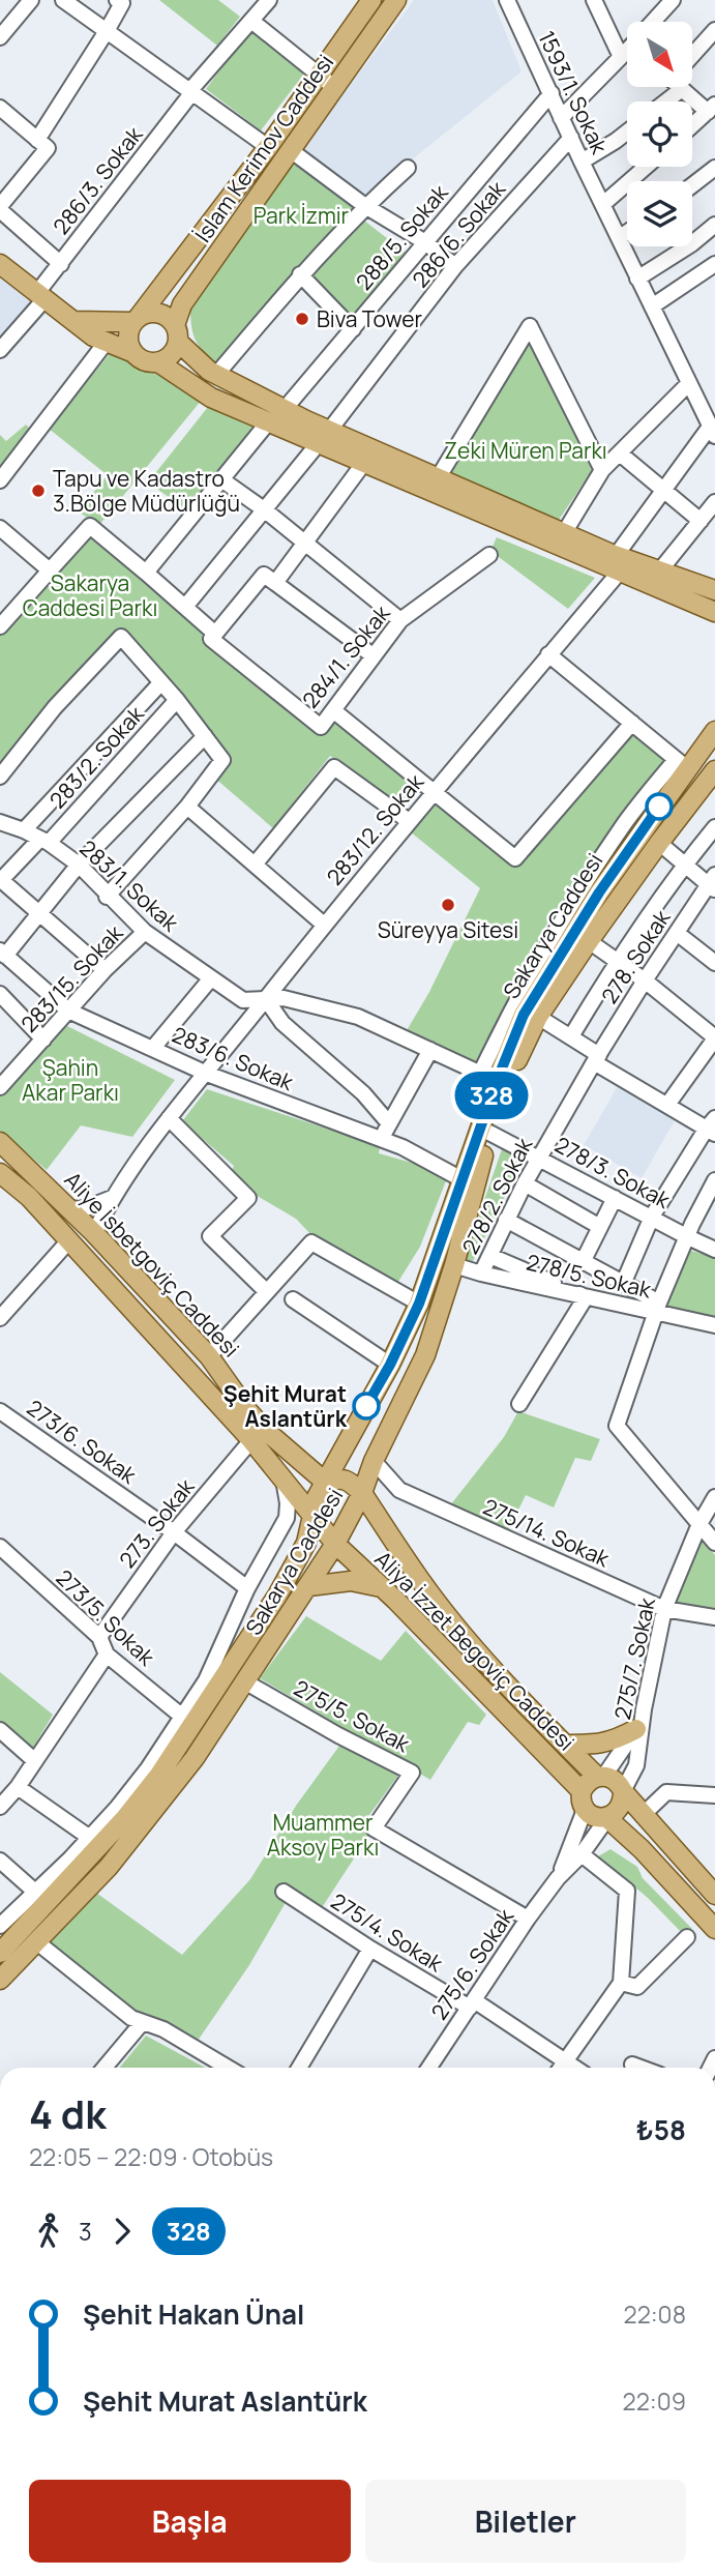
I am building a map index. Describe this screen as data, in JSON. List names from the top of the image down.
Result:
{
  "streets": {
    "main road": [
      "İslam Kerimov Caddesi",
      "Sakarya Caddesi",
      "Aliye İsbetgoviç Caddesi",
      "Aliya İzzet Begoviç Caddesi"
    ],
    "street": [
      "1593/1. Sokak",
      "286/3. Sokak",
      "286/6. Sokak",
      "288/5. Sokak",
      "284/1. Sokak",
      "283/2. Sokak",
      "283/12. Sokak",
      "283/1. Sokak",
      "278. Sokak",
      "283/15. Sokak",
      "283/6. Sokak",
      "278/3. Sokak",
      "278/2. Sokak",
      "278/5. Sokak",
      "273/6. Sokak",
      "273. Sokak",
      "275/14. Sokak",
      "273/5. Sokak",
      "275/7. Sokak",
      "275/5. Sokak",
      "275/4. Sokak",
      "275/6. Sokak"
    ]
  },
  "crossings": [
    ["1593/1. Sokak", "286/6. Sokak"],
    ["1593/1. Sokak", "288/5. Sokak"],
    ["1593/1. Sokak", "283/12. Sokak"],
    ["283/2. Sokak", "283/1. Sokak"],
    ["283/12. Sokak", "283/1. Sokak"],
    ["283/12. Sokak", "283/6. Sokak"],
    ["283/12. Sokak", "Aliye İsbetgoviç Caddesi"],
    ["283/1. Sokak", "Sakarya Caddesi"],
    ["283/1. Sokak", "283/15. Sokak"],
    ["Sakarya Caddesi", "283/6. Sokak"],
    ["Sakarya Caddesi", "278/3. Sokak"],
    ["Sakarya Caddesi", "Aliye İsbetgoviç Caddesi"],
    ["Sakarya Caddesi", "278/5. Sokak"],
    ["Sakarya Caddesi", "275/14. Sokak"],
    ["Sakarya Caddesi", "Aliya İzzet Begoviç Caddesi"],
    ["Sakarya Caddesi", "275/5. Sokak"],
    ["278. Sokak", "278/2. Sokak"],
    ["283/15. Sokak", "283/6. Sokak"],
    ["278/3. Sokak", "278/2. Sokak"],
    ["278/2. Sokak", "278/5. Sokak"],
    ["Aliye İsbetgoviç Caddesi", "273. Sokak"],
    ["Aliye İsbetgoviç Caddesi", "Aliya İzzet Begoviç Caddesi"],
    ["273/6. Sokak", "273. Sokak"],
    ["273. Sokak", "273/5. Sokak"],
    ["275/14. Sokak", "275/7. Sokak"],
    ["Aliya İzzet Begoviç Caddesi", "275/7. Sokak"],
    ["Aliya İzzet Begoviç Caddesi", "275/6. Sokak"],
    ["275/7. Sokak", "275/6. Sokak"],
    ["275/5. Sokak", "275/6. Sokak"],
    ["275/4. Sokak", "275/6. Sokak"]
  ],
  "parks": [
    "Park İzmir",
    "Zeki Müren Parkı",
    "Sakarya Caddesi Parkı",
    "Şahin Akar Parkı",
    "Muammer Aksoy Parkı"
  ],
  "places": [
    "Biva Tower",
    "Tapu ve Kadastro 3.Bölge Müdürlüğü",
    "Süreyya Sitesi",
    "Şehit Murat Aslantürk"
  ],
  "lines": ["bus line 328"],
  "north": "bottom right",
  "page": {
    "on_map": "328",
    "heading": ["4 dk", "22:05 – 22:09 · Otobüs", "₺58"],
    "legs": ["3", "328"],
    "list": [
      {
        "name": "Şehit Hakan Ünal",
        "value": "22:08"
      },
      {
        "name": "Şehit Murat Aslantürk",
        "value": "22:09"
      }
    ],
    "buttons": ["Başla", "Biletler"]
  }
}
